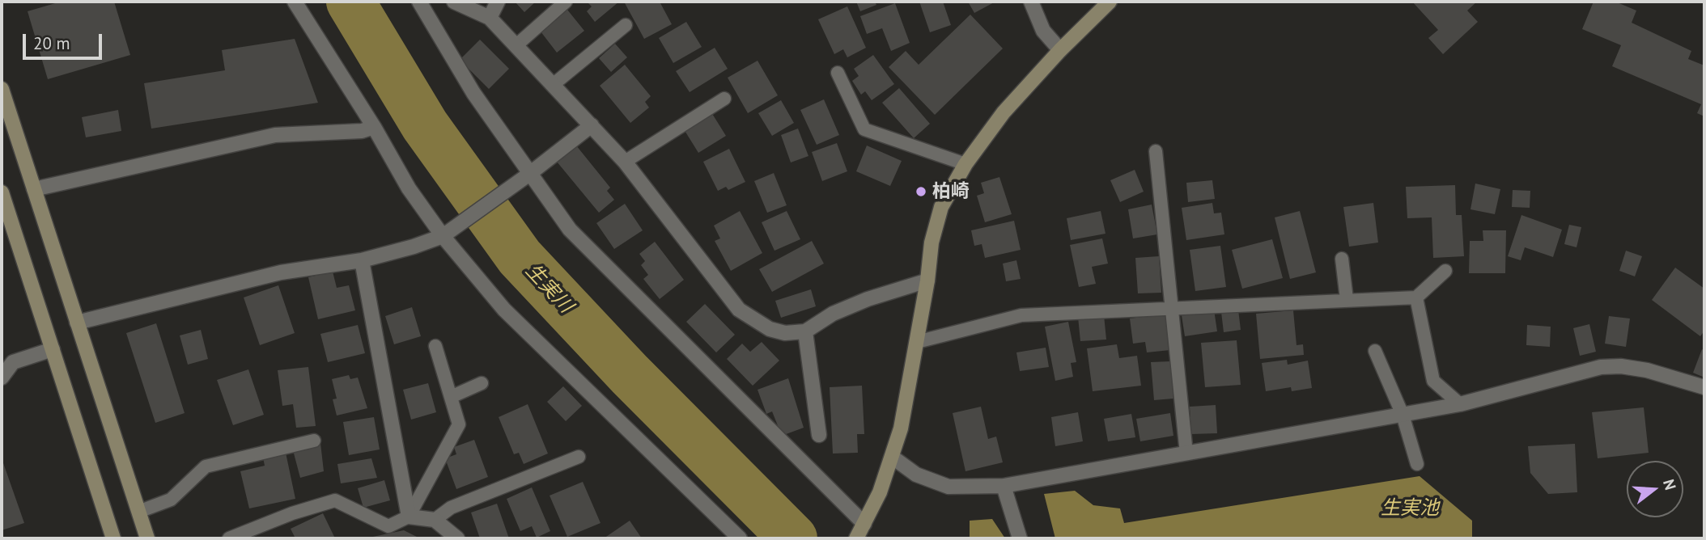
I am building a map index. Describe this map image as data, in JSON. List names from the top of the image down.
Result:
{
  "water": ["生実川", "生実池"],
  "places": ["柏崎"],
  "scale_bar": "20 m",
  "north": "right"
}
